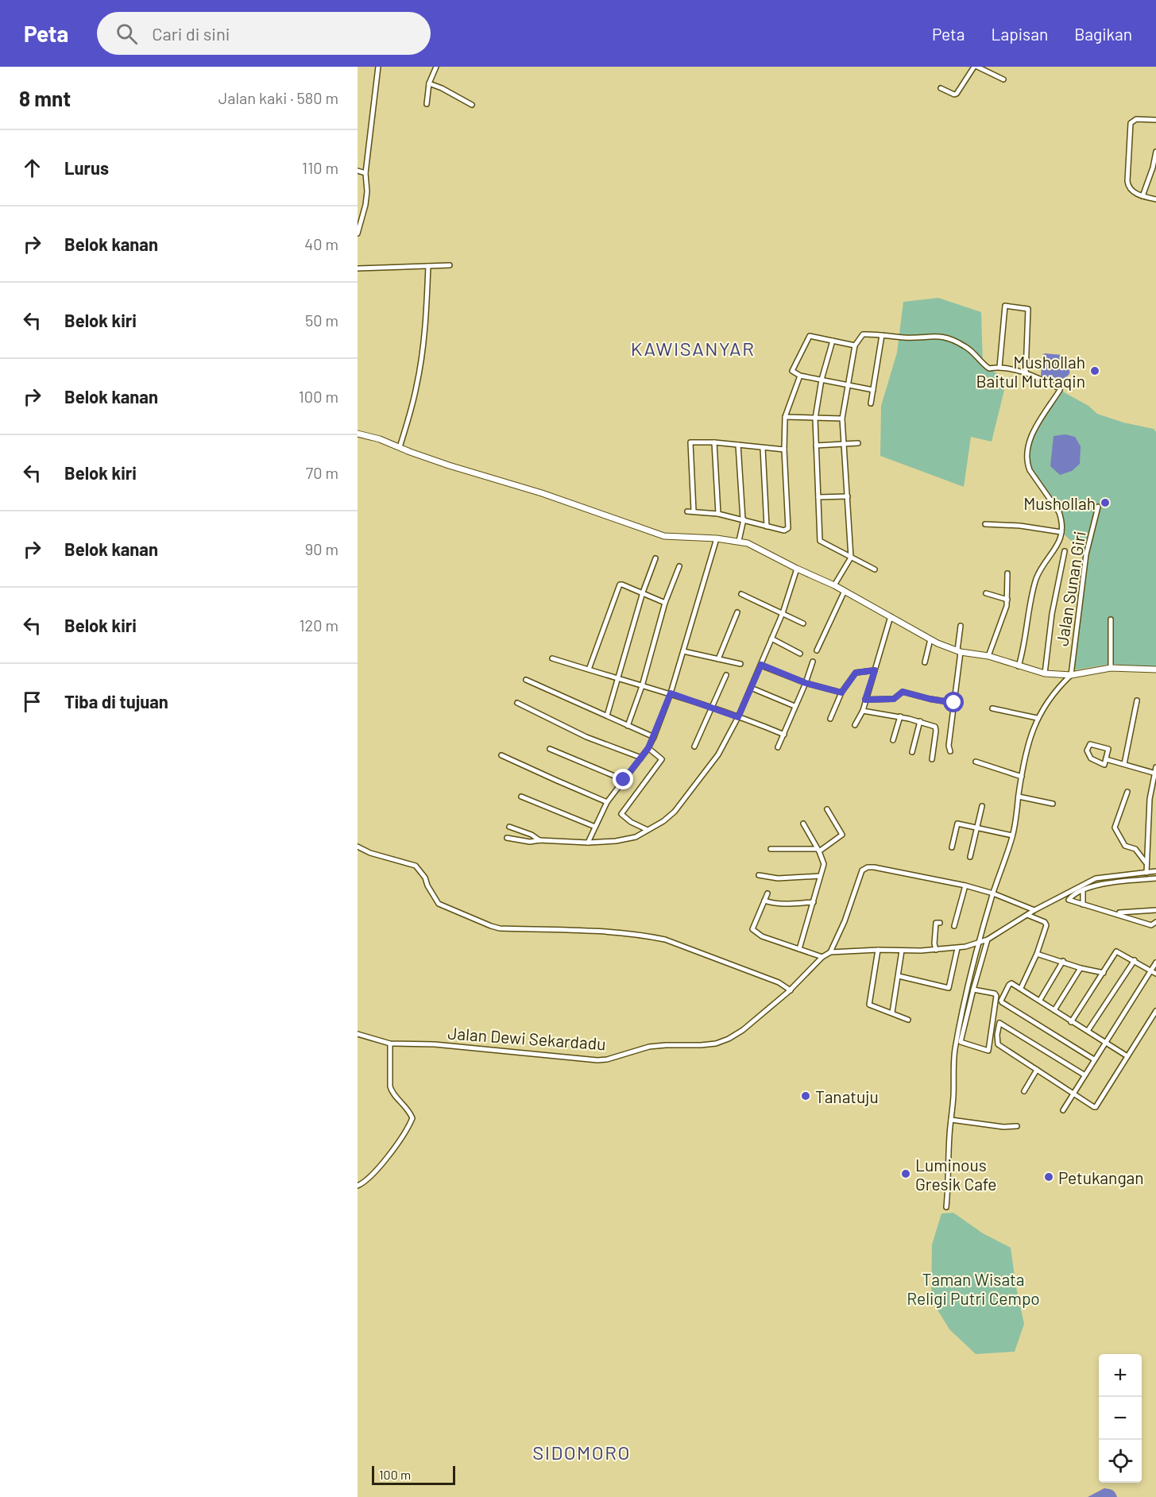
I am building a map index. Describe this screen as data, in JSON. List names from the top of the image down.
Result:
{
  "streets": {
    "street": ["Jalan Sunan Giri", "Jalan Dewi Sekardadu"]
  },
  "districts": ["KAWISANYAR", "SIDOMORO"],
  "parks": ["Taman Wisata Religi Putri Cempo"],
  "places": [
    "Mushollah Baitul Muttaqin",
    "Mushollah",
    "Tanatuju",
    "Luminous Gresik Cafe",
    "Petukangan"
  ],
  "scale_bar": "100 m",
  "page": {
    "header": "Peta",
    "search": "Cari di sini",
    "nav": ["Peta", "Lapisan", "Bagikan"],
    "heading": ["8 mnt", "Jalan kaki · 580 m"],
    "list": [
      ["Lurus", "110 m"],
      ["Belok kanan", "40 m"],
      ["Belok kiri", "50 m"],
      ["Belok kanan", "100 m"],
      ["Belok kiri", "70 m"],
      ["Belok kanan", "90 m"],
      ["Belok kiri", "120 m"],
      "Tiba di tujuan"
    ],
    "map_buttons": ["+", "−"],
    "scale": "100 m"
  }
}
